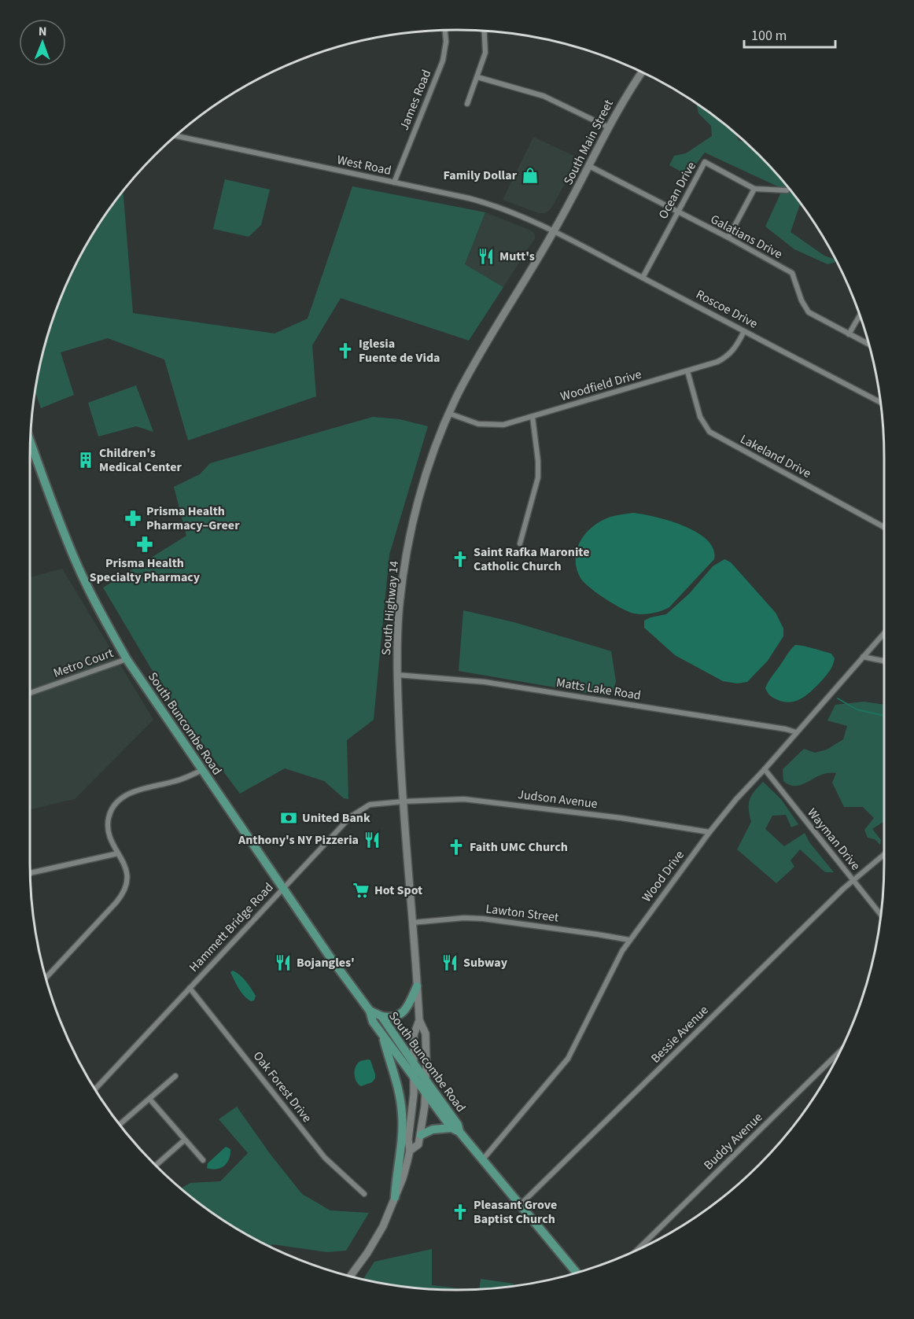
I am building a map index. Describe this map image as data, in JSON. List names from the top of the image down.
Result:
{
  "streets": {
    "main road": ["South Main Street", "South Highway 14", "South Buncombe Road"],
    "street": [
      "James Road",
      "West Road",
      "Ocean Drive",
      "Galatians Drive",
      "Roscoe Drive",
      "Woodfield Drive",
      "Lakeland Drive",
      "Metro Court",
      "Matts Lake Road",
      "Judson Avenue",
      "Wayman Drive",
      "Wood Drive",
      "Lawton Street",
      "Hammett Bridge Road",
      "Bessie Avenue",
      "Oak Forest Drive",
      "Buddy Avenue"
    ]
  },
  "crossings": [
    ["James Road", "West Road"],
    ["South Main Street", "West Road"],
    ["South Main Street", "Galatians Drive"],
    ["South Main Street", "Roscoe Drive"],
    ["South Main Street", "South Highway 14"],
    ["West Road", "Roscoe Drive"],
    ["West Road", "South Highway 14"],
    ["Ocean Drive", "Galatians Drive"],
    ["Ocean Drive", "Roscoe Drive"],
    ["Roscoe Drive", "Woodfield Drive"],
    ["Roscoe Drive", "South Highway 14"],
    ["Woodfield Drive", "Lakeland Drive"],
    ["Woodfield Drive", "South Highway 14"],
    ["South Highway 14", "Matts Lake Road"],
    ["South Highway 14", "South Buncombe Road"],
    ["South Highway 14", "Judson Avenue"],
    ["South Highway 14", "Lawton Street"],
    ["South Highway 14", "Hammett Bridge Road"],
    ["Metro Court", "South Buncombe Road"],
    ["Matts Lake Road", "Wood Drive"],
    ["South Buncombe Road", "Wood Drive"],
    ["South Buncombe Road", "Hammett Bridge Road"],
    ["South Buncombe Road", "Bessie Avenue"],
    ["Judson Avenue", "Wood Drive"],
    ["Judson Avenue", "Hammett Bridge Road"],
    ["Wayman Drive", "Wood Drive"],
    ["Wayman Drive", "Bessie Avenue"],
    ["Wood Drive", "Lawton Street"],
    ["Hammett Bridge Road", "Oak Forest Drive"]
  ],
  "places": {
    "shop": ["Family Dollar"],
    "restaurant": [
      "Mutt's",
      "Anthony's NY Pizzeria",
      "Bojangles'",
      "Subway"
    ],
    "church": [
      "Iglesia Fuente de Vida",
      "Saint Rafka Maronite Catholic Church",
      "Faith UMC Church",
      "Pleasant Grove Baptist Church"
    ],
    "building": ["Children's Medical Center"],
    "pharmacy": ["Prisma Health Pharmacy–Greer", "Prisma Health Specialty Pharmacy"],
    "bank": ["United Bank"],
    "supermarket": ["Hot Spot"]
  },
  "scale_bar": "100 m",
  "north": "top"
}
